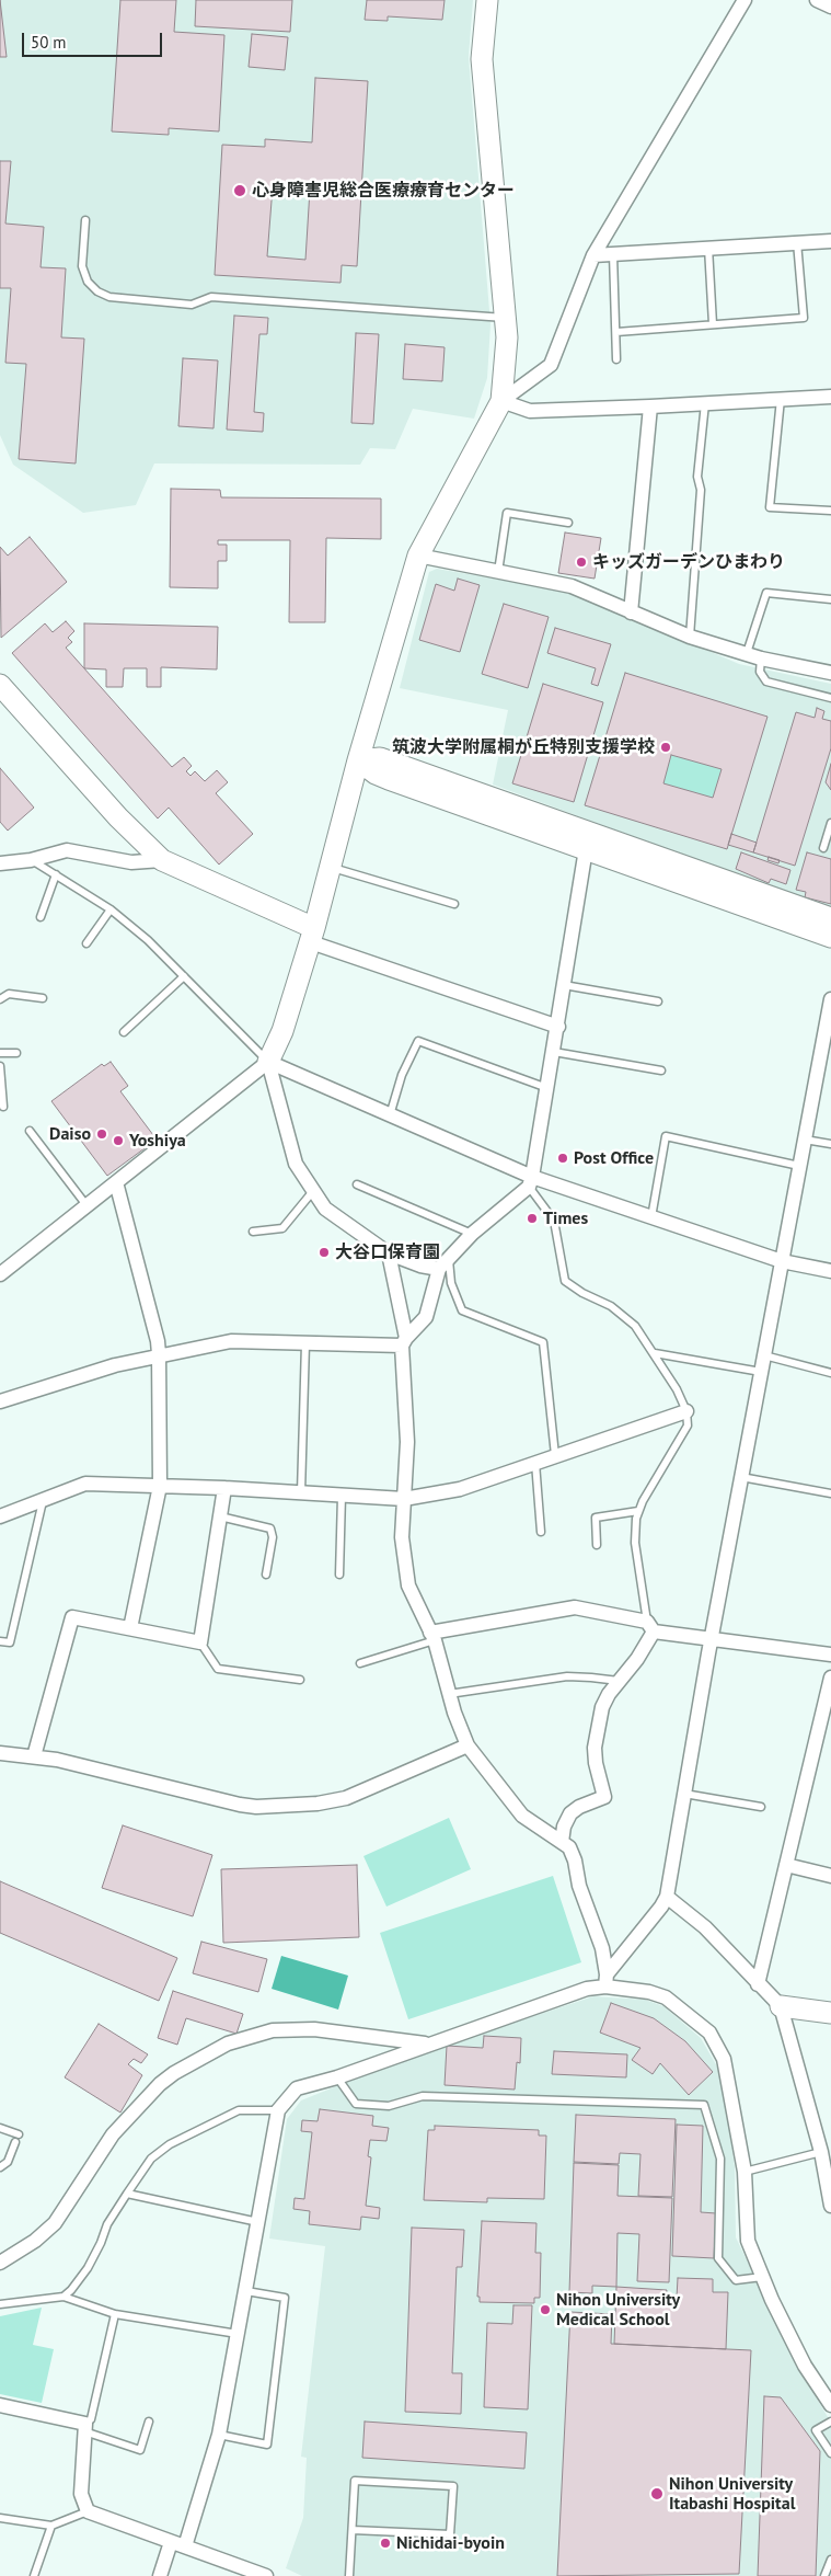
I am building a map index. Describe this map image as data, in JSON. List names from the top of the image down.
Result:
{
  "places": [
    "心身障害児総合医療療育センター",
    "キッズガーデンひまわり",
    "筑波大学附属桐が丘特別支援学校",
    "Daiso",
    "Yoshiya",
    "Post Office",
    "Times",
    "大谷口保育園",
    "Nihon University Medical School",
    "Nihon University Itabashi Hospital",
    "Nichidai-byoin"
  ],
  "scale_bar": "50 m"
}
